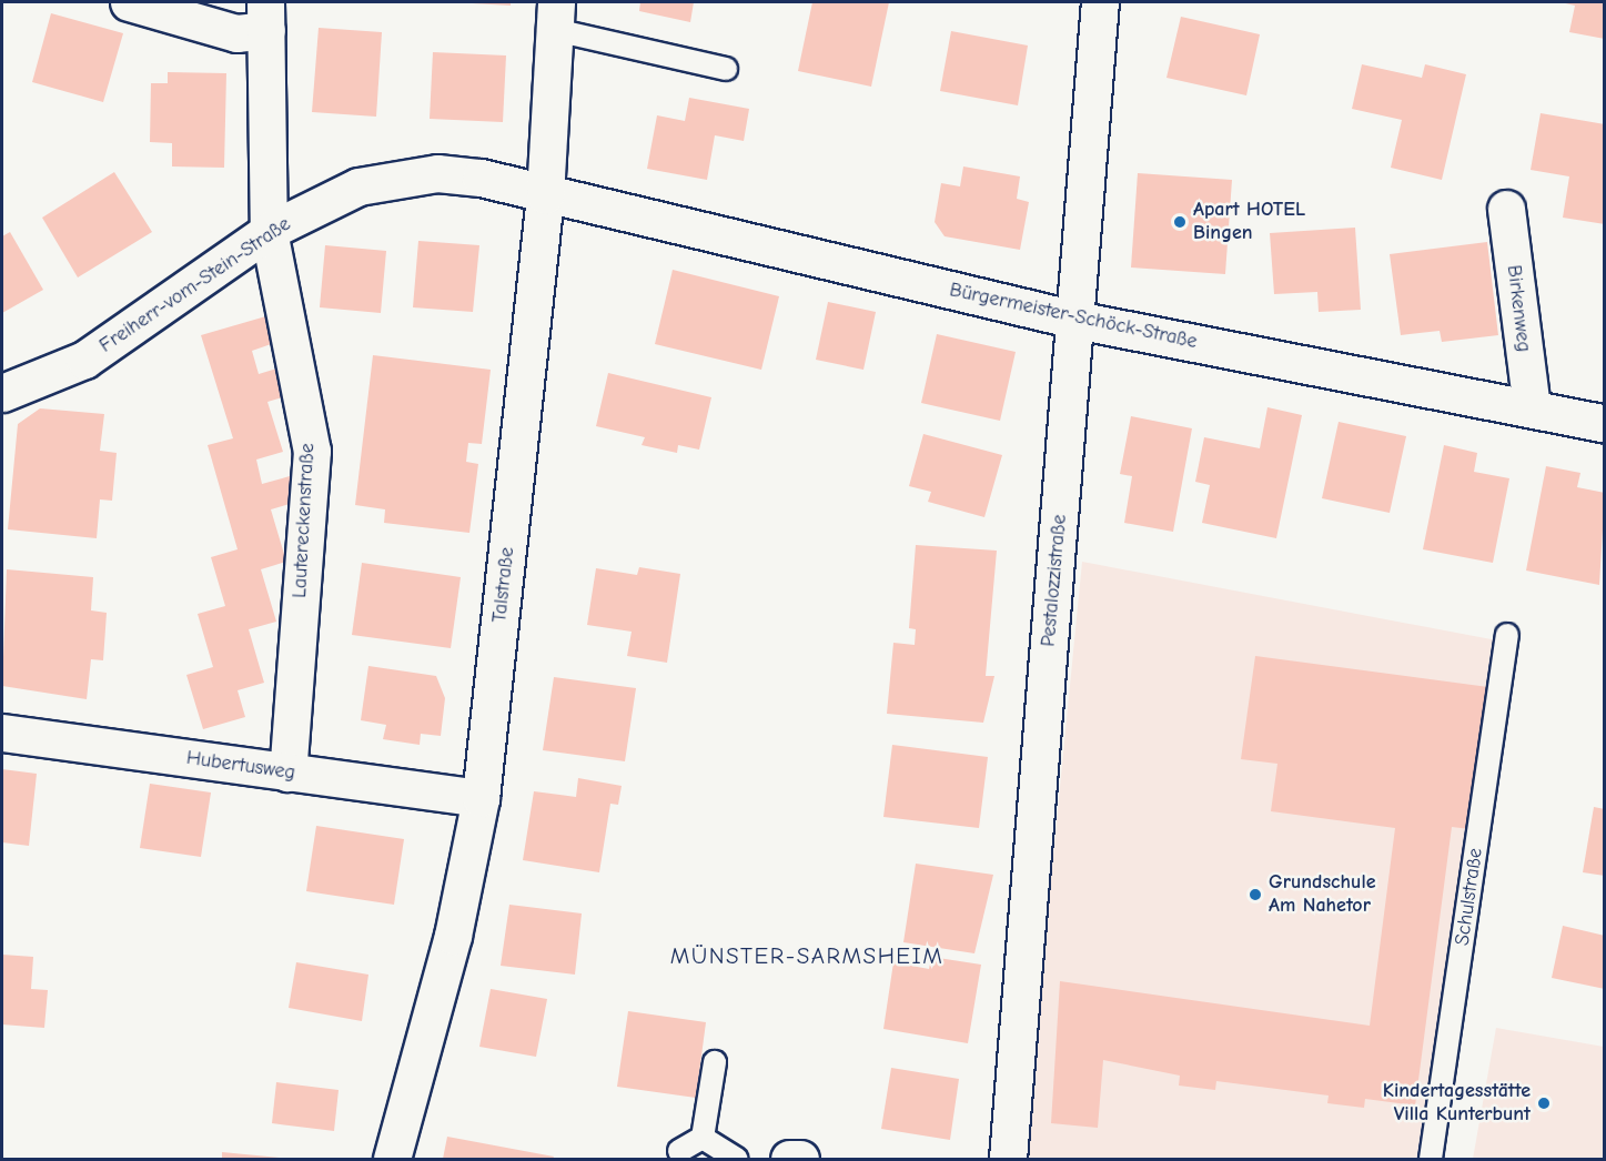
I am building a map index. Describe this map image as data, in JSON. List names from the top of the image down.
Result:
{
  "streets": {
    "street": [
      "Freiherr-vom-Stein-Straße",
      "Birkenweg",
      "Bürgermeister-Schöck-Straße",
      "Lautereckenstraße",
      "Pestalozzistraße",
      "Talstraße",
      "Hubertusweg"
    ],
    "lane": ["Schulstraße"]
  },
  "crossings": [
    ["Freiherr-vom-Stein-Straße", "Bürgermeister-Schöck-Straße"],
    ["Freiherr-vom-Stein-Straße", "Lautereckenstraße"],
    ["Freiherr-vom-Stein-Straße", "Talstraße"],
    ["Birkenweg", "Bürgermeister-Schöck-Straße"],
    ["Bürgermeister-Schöck-Straße", "Pestalozzistraße"],
    ["Bürgermeister-Schöck-Straße", "Talstraße"],
    ["Lautereckenstraße", "Hubertusweg"],
    ["Talstraße", "Hubertusweg"]
  ],
  "districts": ["MÜNSTER-SARMSHEIM"],
  "places": ["Apart HOTEL Bingen", "Grundschule Am Nahetor", "Kindertagesstätte Villa Kunterbunt"]
}
